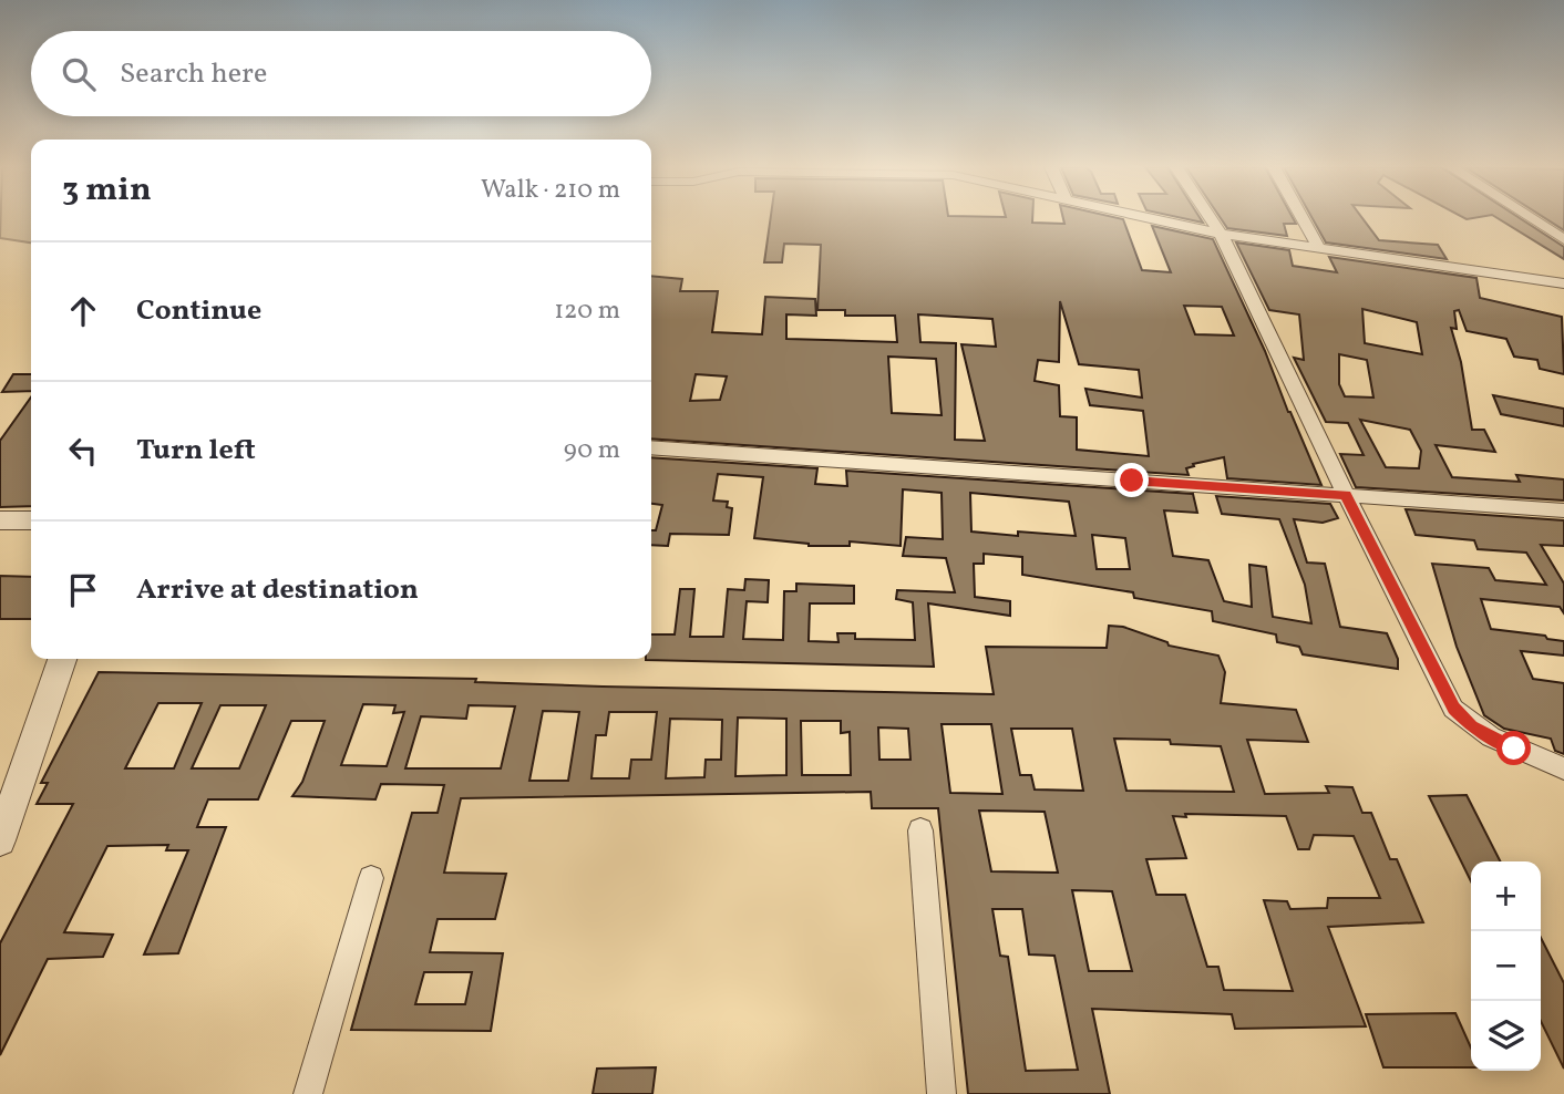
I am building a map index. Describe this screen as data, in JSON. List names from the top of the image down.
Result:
{
  "page": {
    "search": "Search here",
    "heading": ["3 min", "Walk · 210 m"],
    "list": [
      ["Continue", "120 m"],
      ["Turn left", "90 m"],
      "Arrive at destination"
    ],
    "map_buttons": ["+", "−"]
  }
}
